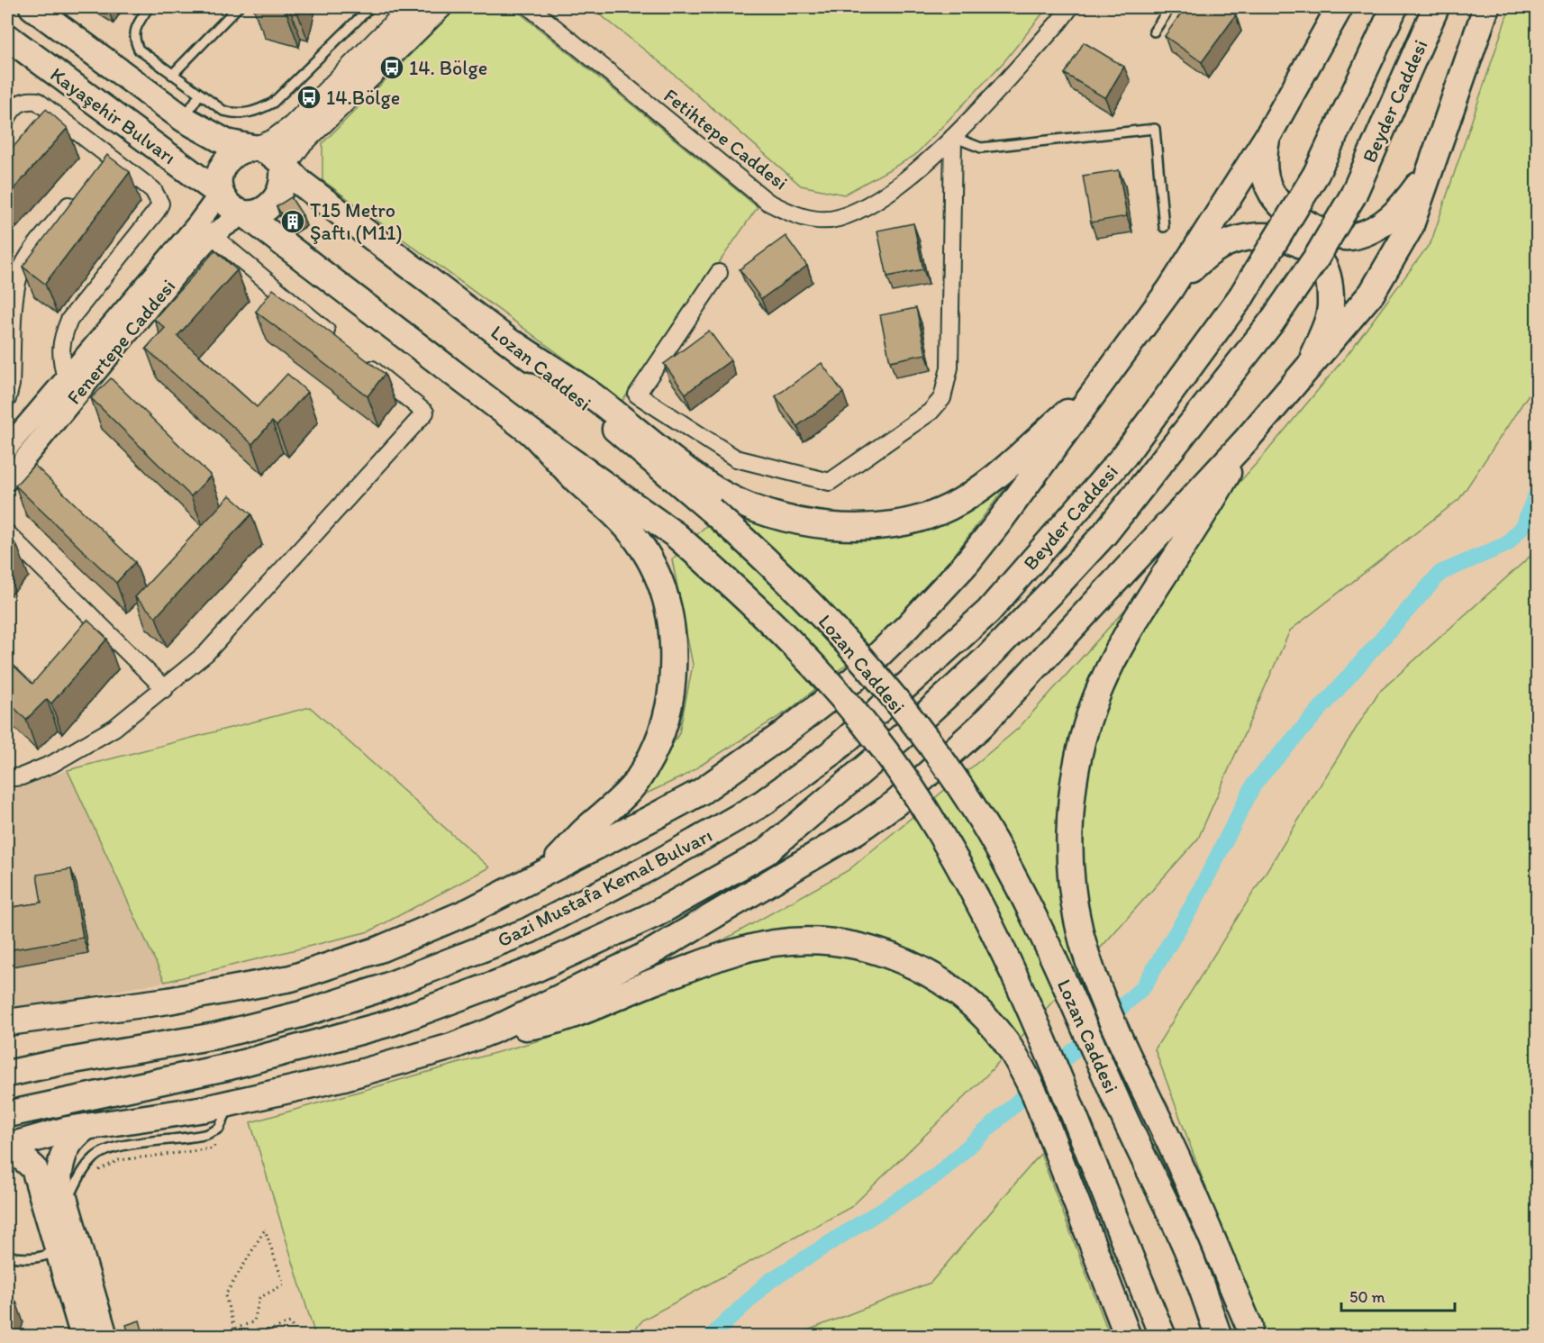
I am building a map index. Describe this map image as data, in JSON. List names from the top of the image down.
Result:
{
  "streets": {
    "main road": [
      "Beyder Caddesi",
      "Kayaşehir Bulvarı",
      "Lozan Caddesi",
      "Gazi Mustafa Kemal Bulvarı"
    ],
    "street": ["Fetihtepe Caddesi", "Fenertepe Caddesi"]
  },
  "crossings": [
    ["Beyder Caddesi", "Gazi Mustafa Kemal Bulvarı"],
    ["Kayaşehir Bulvarı", "Fenertepe Caddesi"],
    ["Kayaşehir Bulvarı", "Lozan Caddesi"],
    ["Fenertepe Caddesi", "Lozan Caddesi"]
  ],
  "places": {
    "bus stop": ["14. Bölge", "14.Bölge"],
    "building": ["T15 Metro Şaftı (M11)"]
  },
  "scale_bar": "50 m"
}
